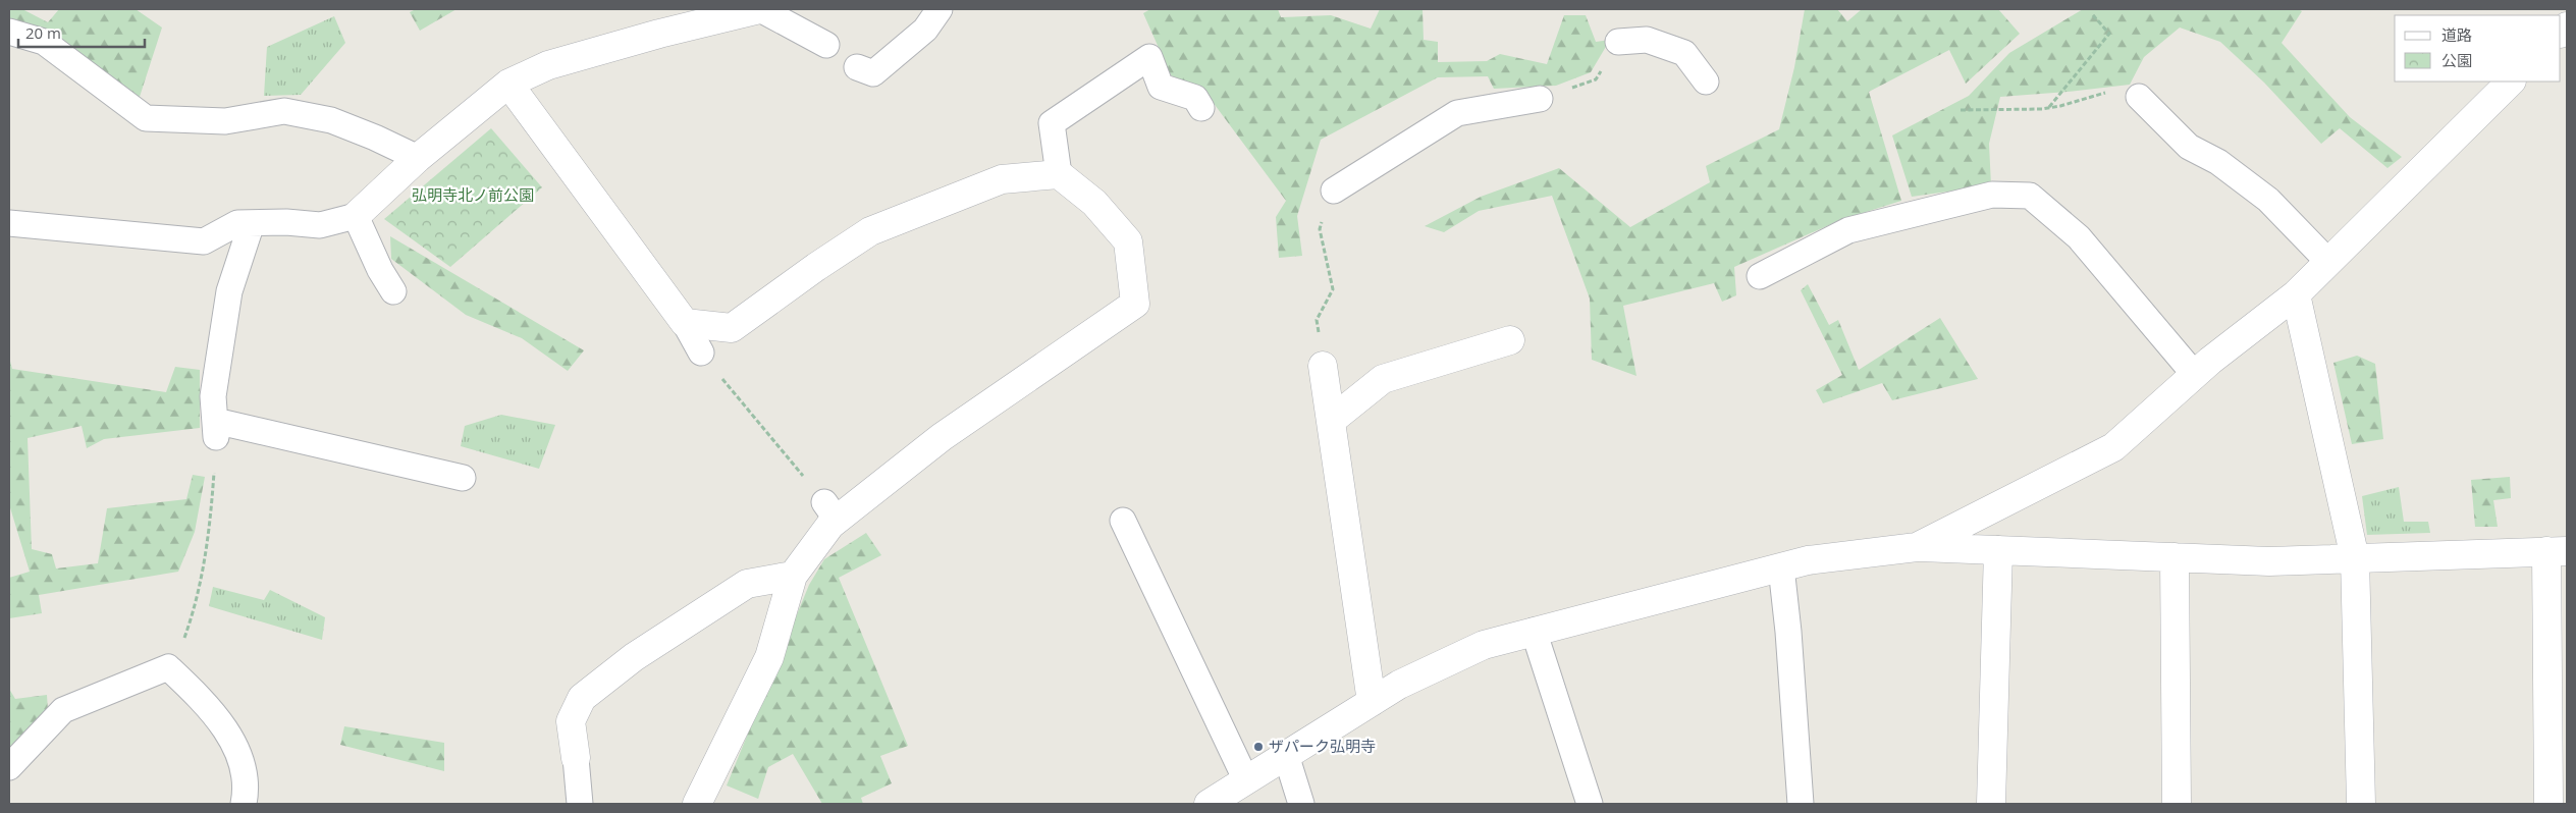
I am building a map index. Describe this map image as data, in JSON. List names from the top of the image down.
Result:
{
  "parks": ["弘明寺北ノ前公園"],
  "places": ["ザパーク弘明寺"],
  "legend": ["道路", "公園"],
  "scale_bar": "20 m"
}
